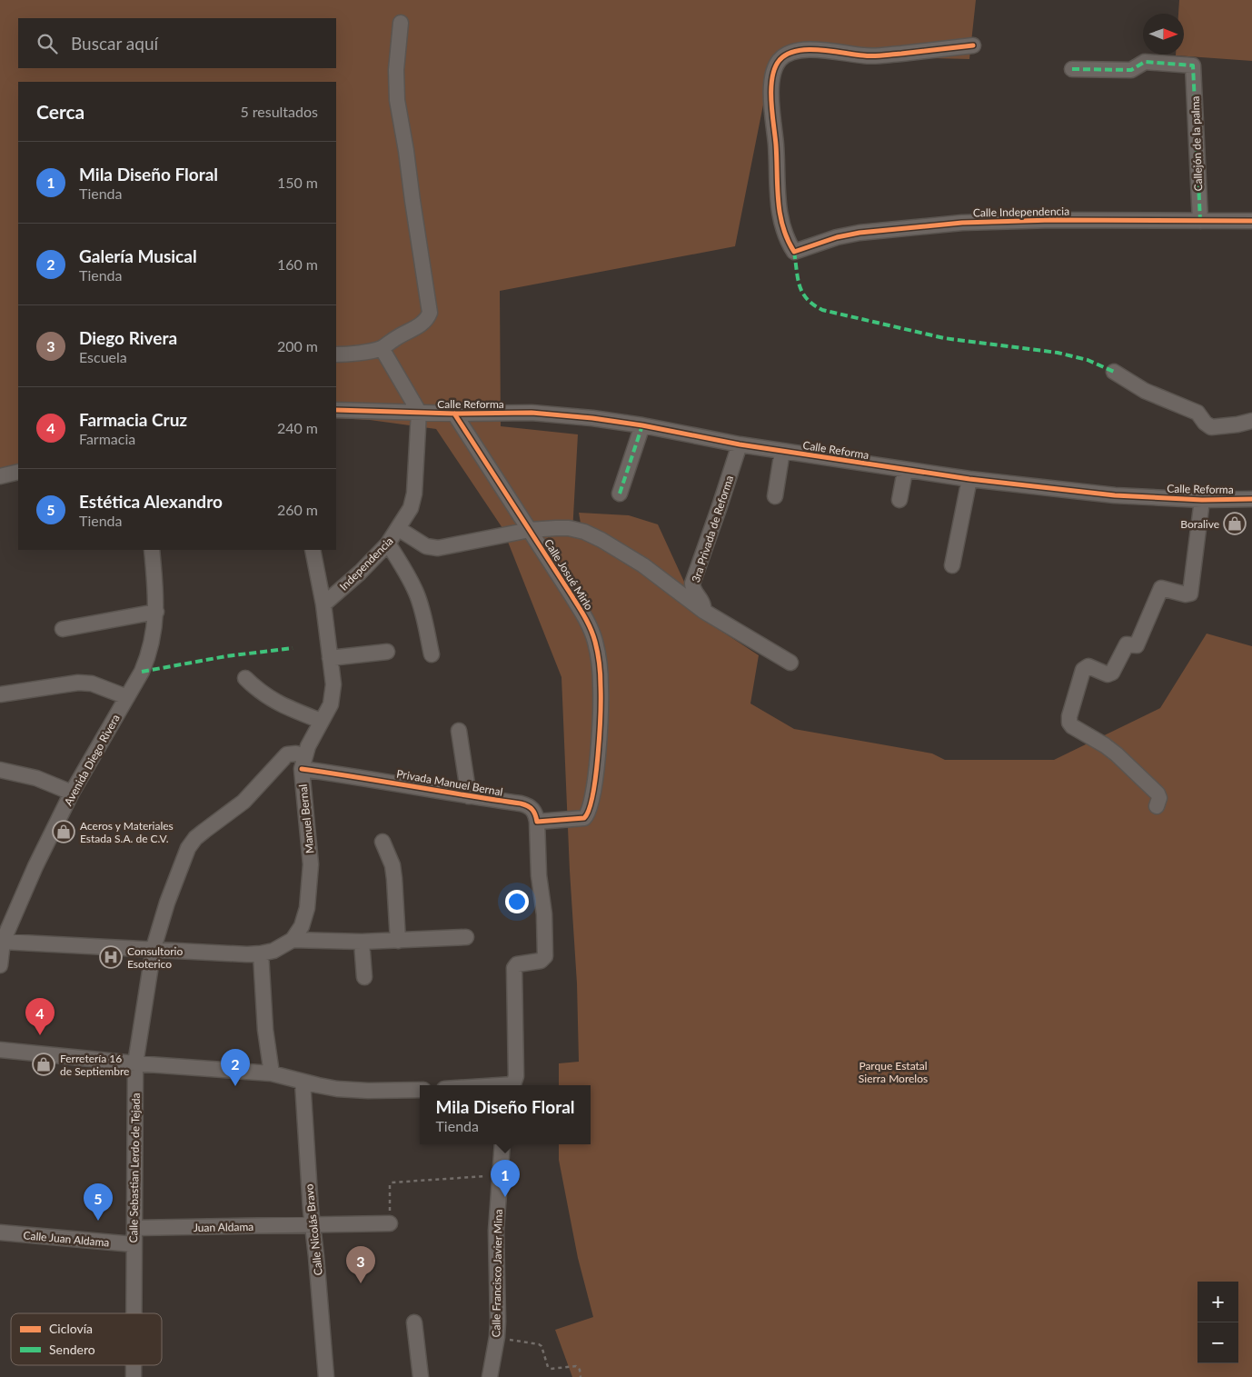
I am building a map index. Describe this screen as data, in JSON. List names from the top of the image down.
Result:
{
  "streets": {
    "street": [
      "Callejón de la palma",
      "Calle Independencia",
      "Calle Reforma",
      "3ra Privada de Reforma",
      "Independencia",
      "Calle Josué Mirlo",
      "Avenida Diego Rivera",
      "Privada Manuel Bernal",
      "Manuel Bernal",
      "Calle Sebastian Lerdo de Tejada",
      "Juan Aldama",
      "Calle Nicolás Bravo",
      "Calle Juan Aldama",
      "Calle Francisco Javier Mina"
    ]
  },
  "crossings": [
    ["Callejón de la palma", "Calle Independencia"],
    ["Calle Reforma", "3ra Privada de Reforma"],
    ["Calle Reforma", "Independencia"],
    ["Calle Reforma", "Calle Josué Mirlo"],
    ["Calle Josué Mirlo", "Privada Manuel Bernal"],
    ["Privada Manuel Bernal", "Manuel Bernal"],
    ["Privada Manuel Bernal", "Calle Sebastian Lerdo de Tejada"],
    ["Manuel Bernal", "Calle Sebastian Lerdo de Tejada"],
    ["Calle Sebastian Lerdo de Tejada", "Juan Aldama"],
    ["Calle Sebastian Lerdo de Tejada", "Calle Juan Aldama"],
    ["Juan Aldama", "Calle Nicolás Bravo"]
  ],
  "parks": ["Parque Estatal Sierra Morelos"],
  "places": {
    "shop": ["Boralive", "Aceros y Materiales Estada S.A. de C.V.", "Ferretería 16 de Septiembre"],
    "hospital": ["Consultorio Esoterico"]
  },
  "legend": ["Ciclovía", "Sendero"],
  "north": "right",
  "page": {
    "search": "Buscar aquí",
    "heading": ["Cerca", "5 resultados"],
    "list": [
      {
        "mark": "1",
        "name": "Mila Diseño Floral",
        "note": "Tienda",
        "value": "150 m"
      },
      {
        "mark": "2",
        "name": "Galería Musical",
        "note": "Tienda",
        "value": "160 m"
      },
      {
        "mark": "3",
        "name": "Diego Rivera",
        "note": "Escuela",
        "value": "200 m"
      },
      {
        "mark": "4",
        "name": "Farmacia Cruz",
        "note": "Farmacia",
        "value": "240 m"
      },
      {
        "mark": "5",
        "name": "Estética Alexandro",
        "note": "Tienda",
        "value": "260 m"
      }
    ],
    "pins": [
      "4",
      "2",
      "1",
      "5",
      "3"
    ],
    "popup": ["Mila Diseño Floral", "Tienda"],
    "map_buttons": ["+", "−"]
  }
}
